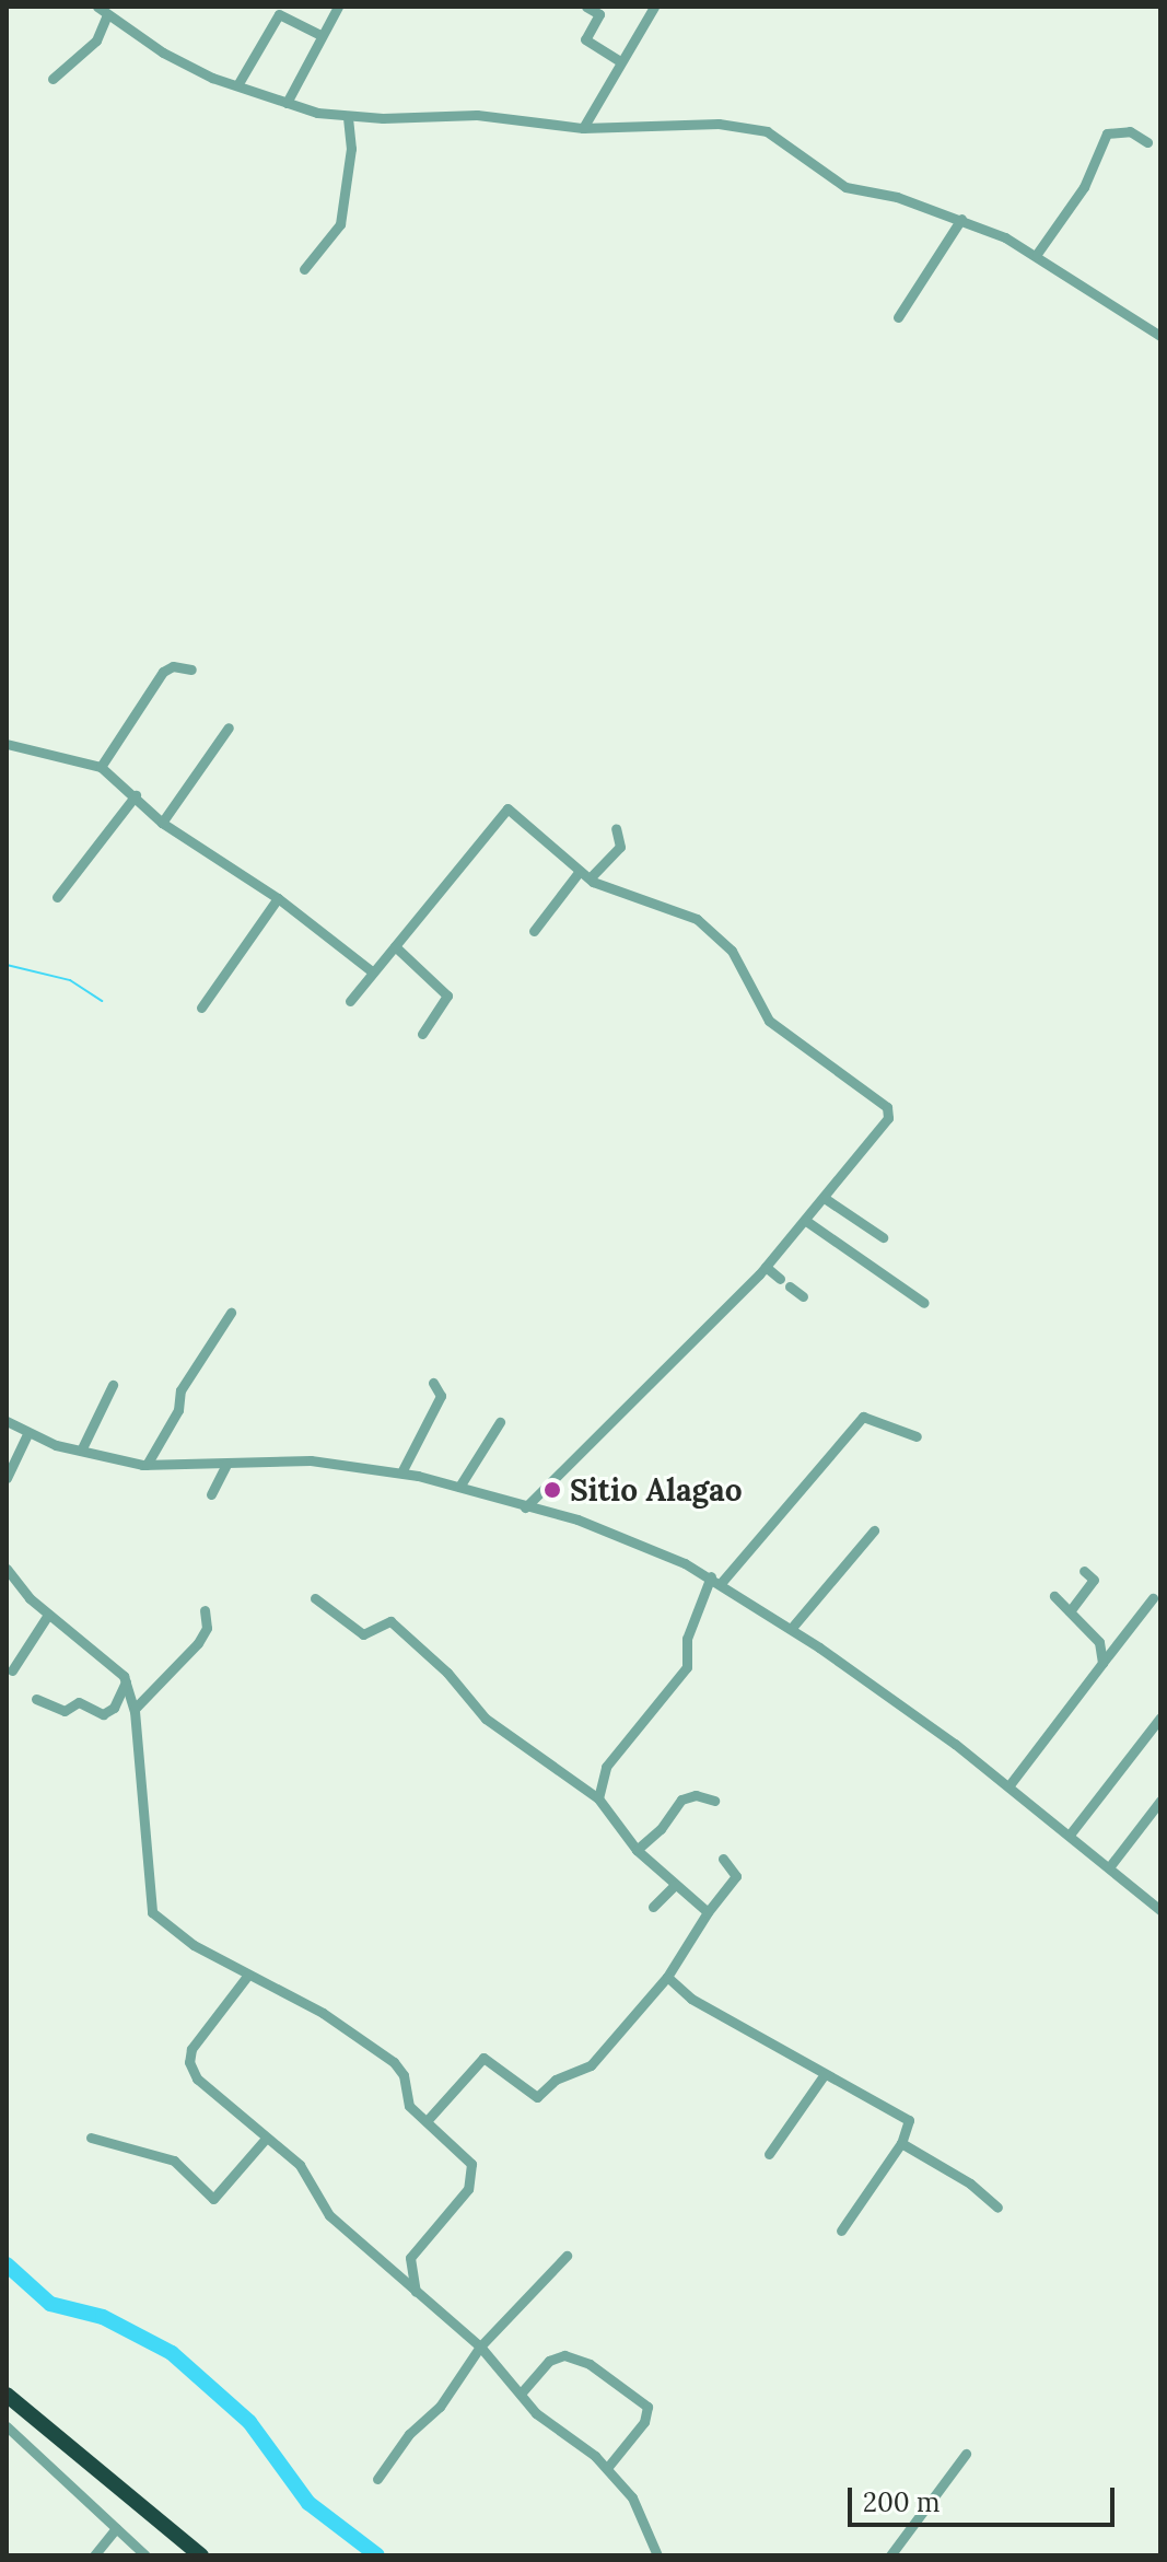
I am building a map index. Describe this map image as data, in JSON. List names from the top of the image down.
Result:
{
  "places": ["Sitio Alagao"],
  "scale_bar": "200 m"
}
